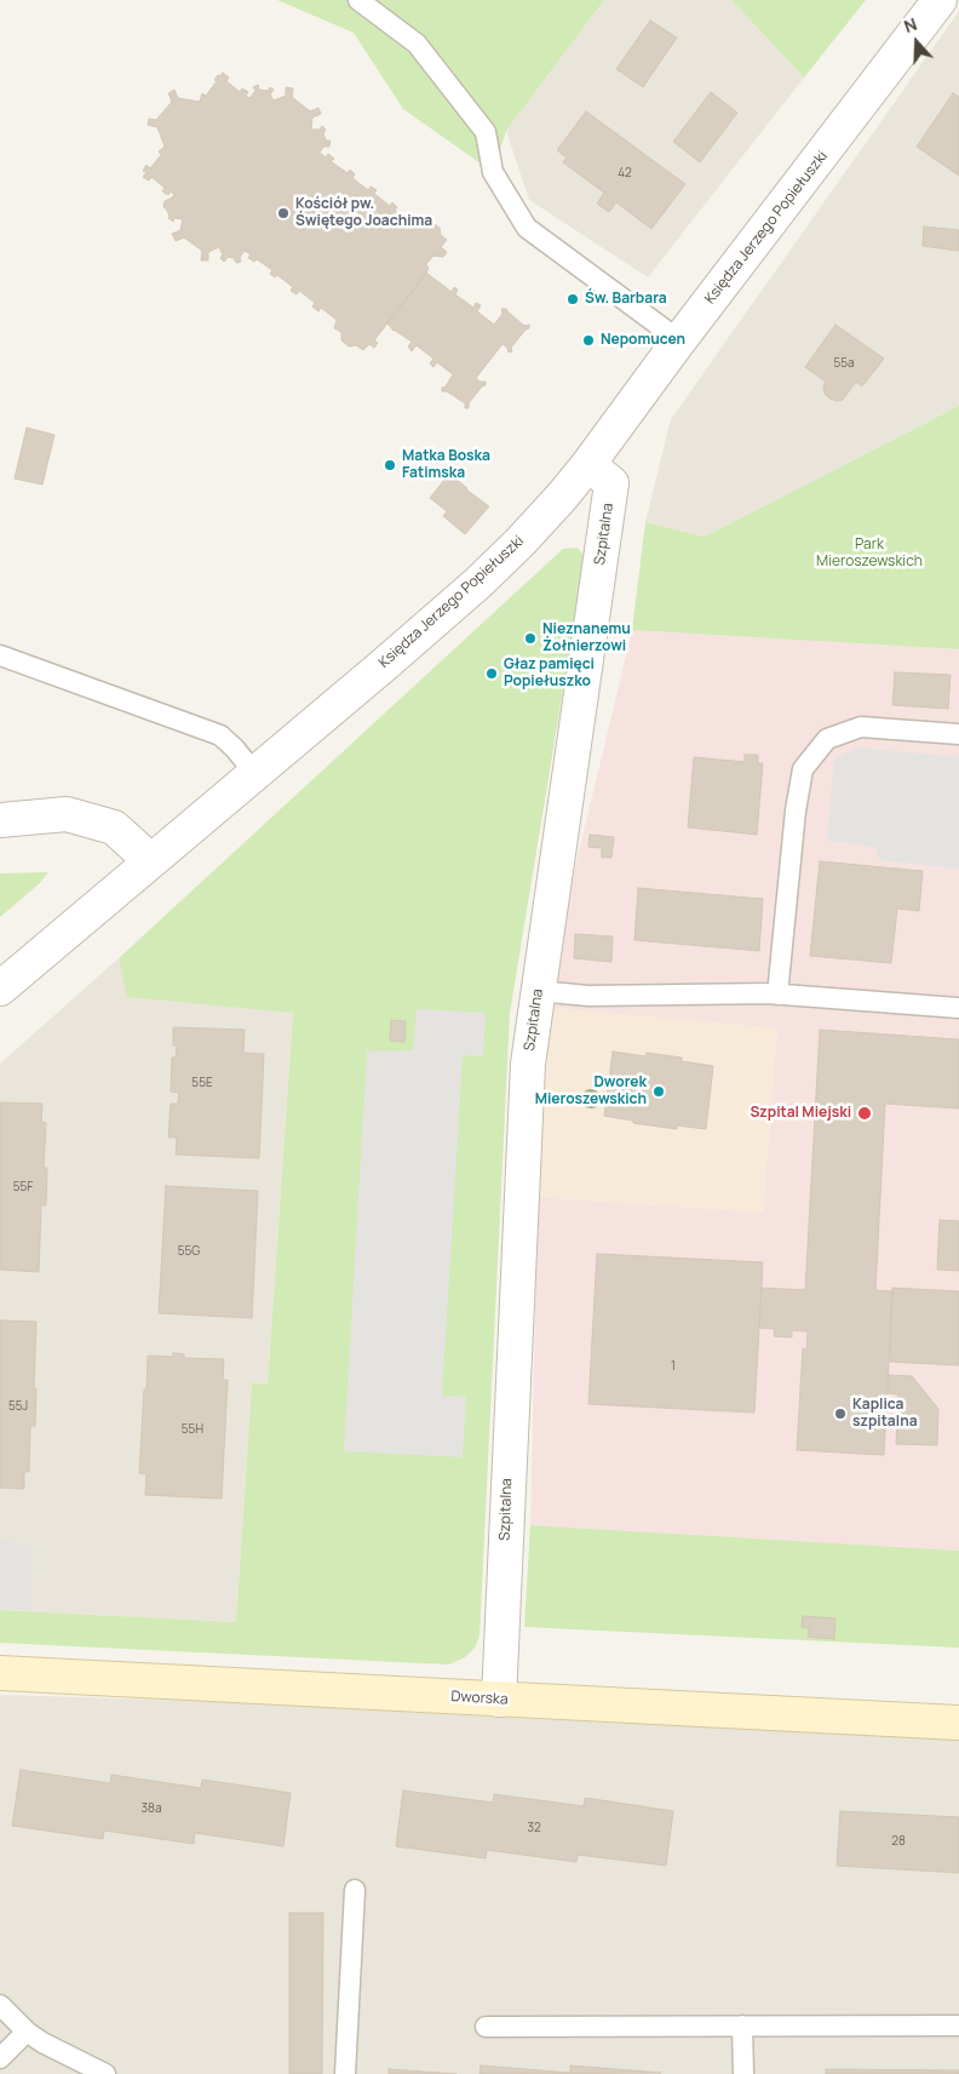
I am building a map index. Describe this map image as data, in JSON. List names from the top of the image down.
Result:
{
  "streets": {
    "street": ["Księdza Jerzego Popiełuszki", "Szpitalna", "Dworska"]
  },
  "crossings": [
    ["Księdza Jerzego Popiełuszki", "Szpitalna"],
    ["Szpitalna", "Dworska"]
  ],
  "parks": ["Park Mieroszewskich"],
  "places": [
    "Kościół pw. Świętego Joachima",
    "Św. Barbara",
    "Nepomucen",
    "Matka Boska Fatimska",
    "Nieznanemu Żołnierzowi",
    "Głaz pamięci Popiełuszko",
    "Dworek Mieroszewskich",
    "Szpital Miejski",
    "Kaplica szpitalna"
  ],
  "house_numbers": [
    "42",
    "55a",
    "55E",
    "55F",
    "55G",
    "1",
    "55J",
    "55H",
    "38a",
    "32",
    "28"
  ],
  "north": "top"
}
